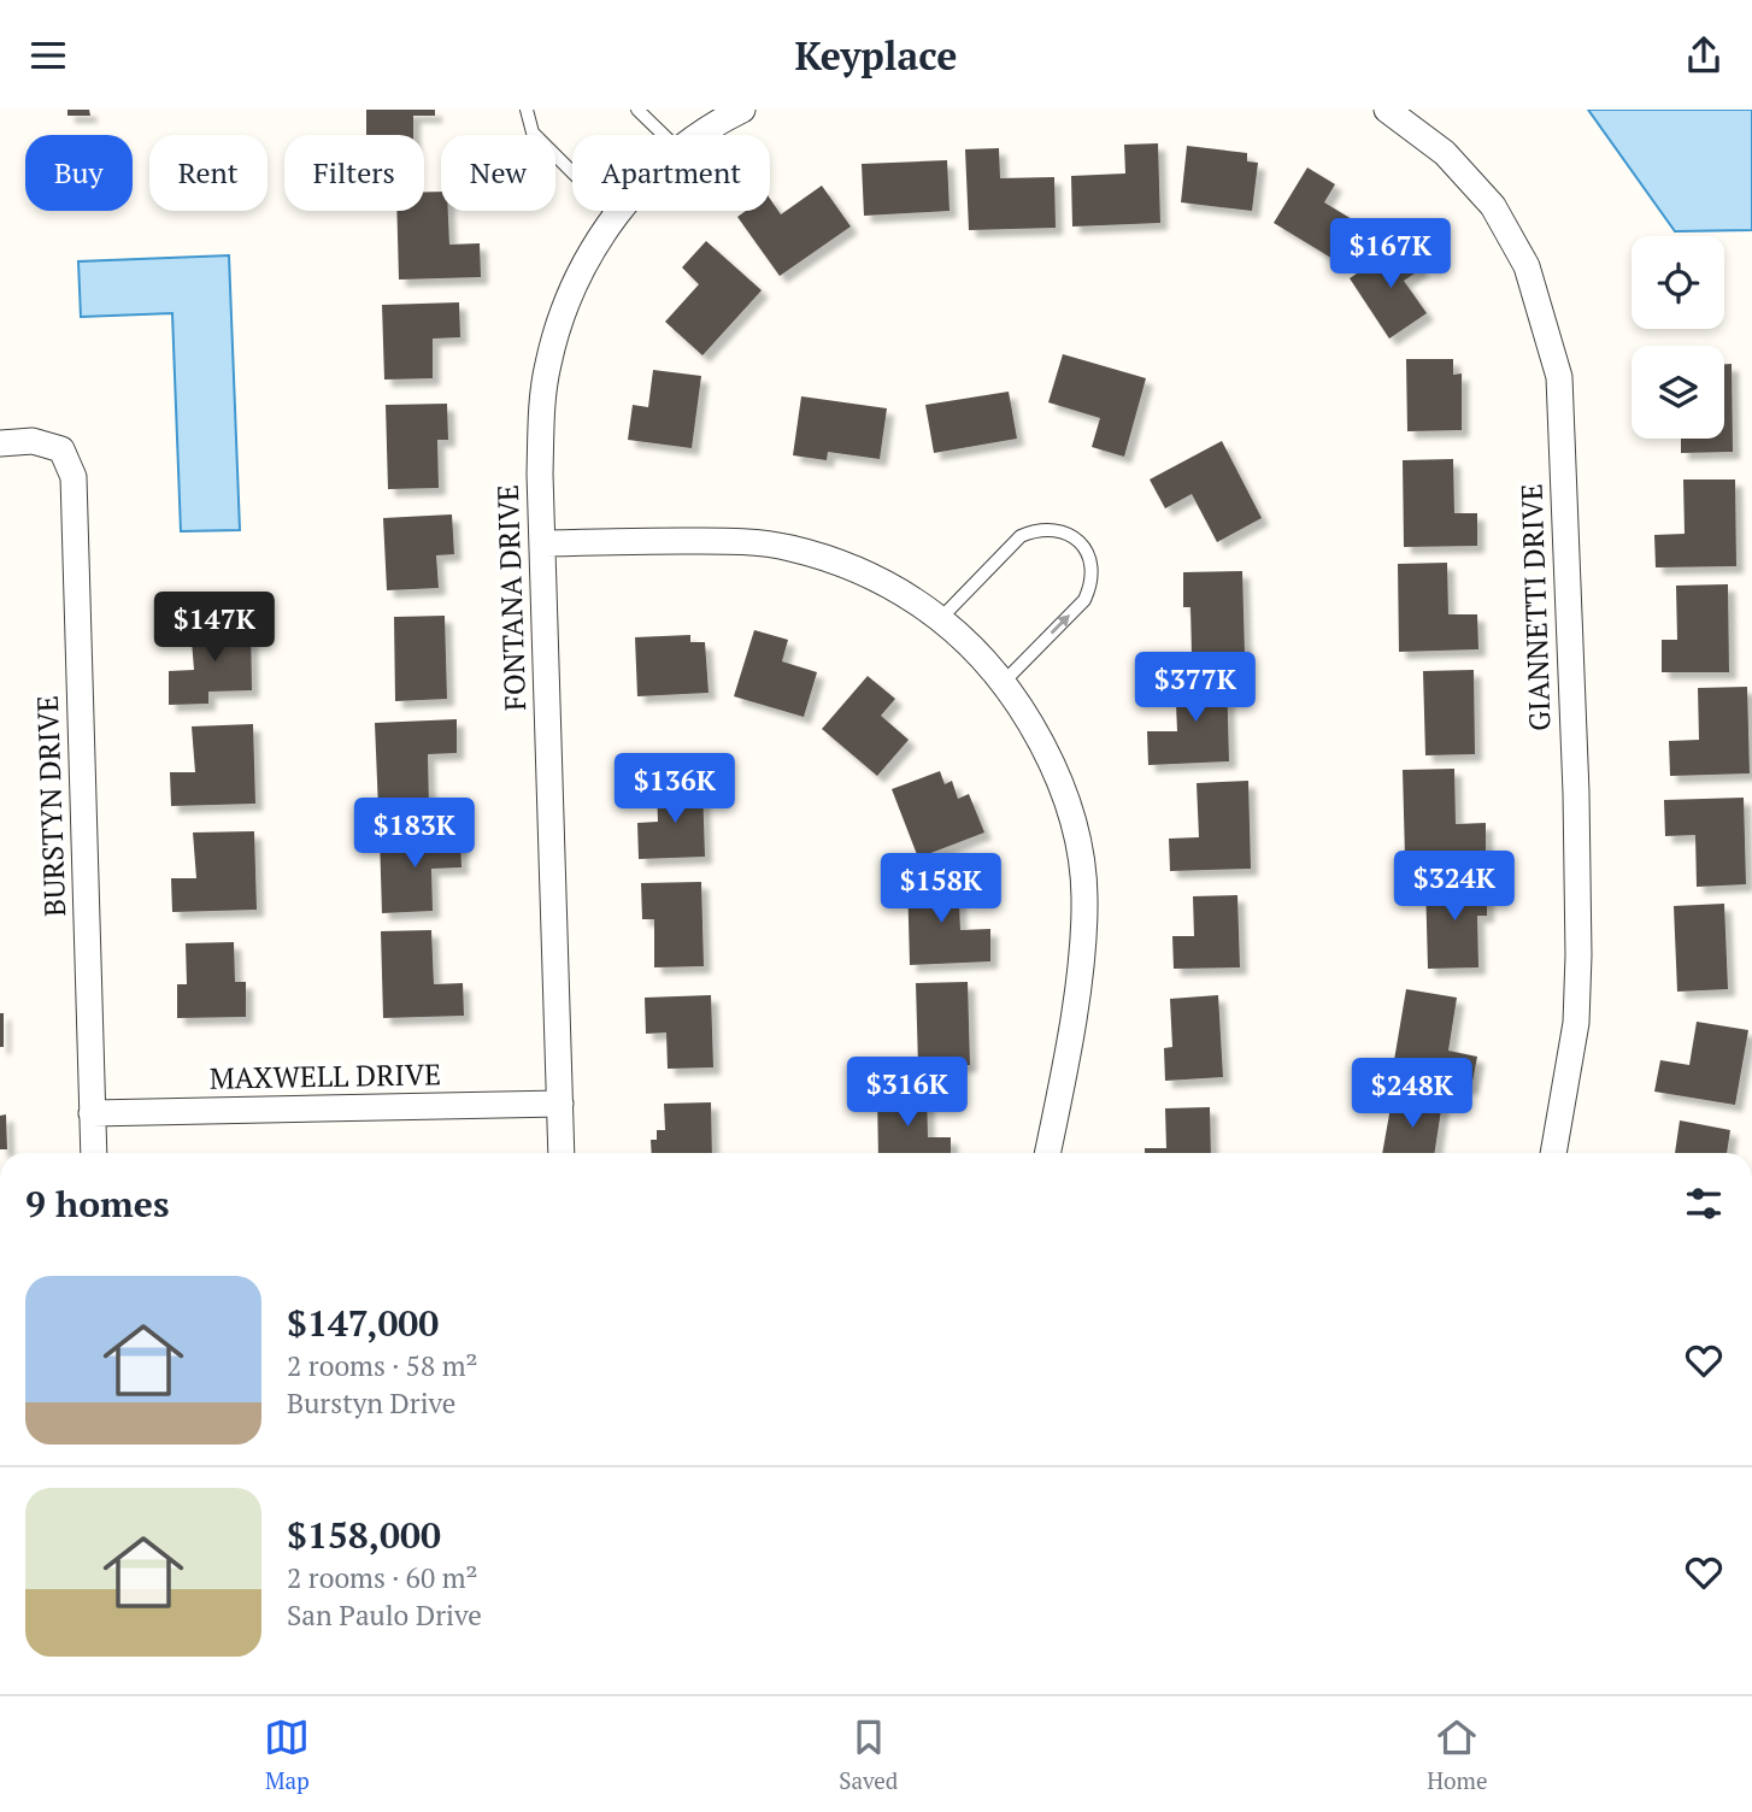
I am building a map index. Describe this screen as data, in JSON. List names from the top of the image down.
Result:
{
  "streets": {
    "street": [
      "FONTANA DRIVE",
      "GIANNETTI DRIVE",
      "BURSTYN DRIVE",
      "MAXWELL DRIVE"
    ]
  },
  "crossings": [
    ["FONTANA DRIVE", "MAXWELL DRIVE"],
    ["BURSTYN DRIVE", "MAXWELL DRIVE"]
  ],
  "page": {
    "header": "Keyplace",
    "chip": [
      "Buy",
      "Rent",
      "Filters",
      "New",
      "Apartment"
    ],
    "price": [
      "$167K",
      "$147K",
      "$377K",
      "$136K",
      "$183K",
      "$324K",
      "$158K",
      "$316K",
      "$248K"
    ],
    "heading": "9 homes",
    "list": [
      {
        "name": "$147,000",
        "note": "2 rooms · 58 m² · Burstyn Drive"
      },
      {
        "name": "$158,000",
        "note": "2 rooms · 60 m² · San Paulo Drive"
      }
    ],
    "tabs": ["Map", "Saved", "Home"]
  }
}
